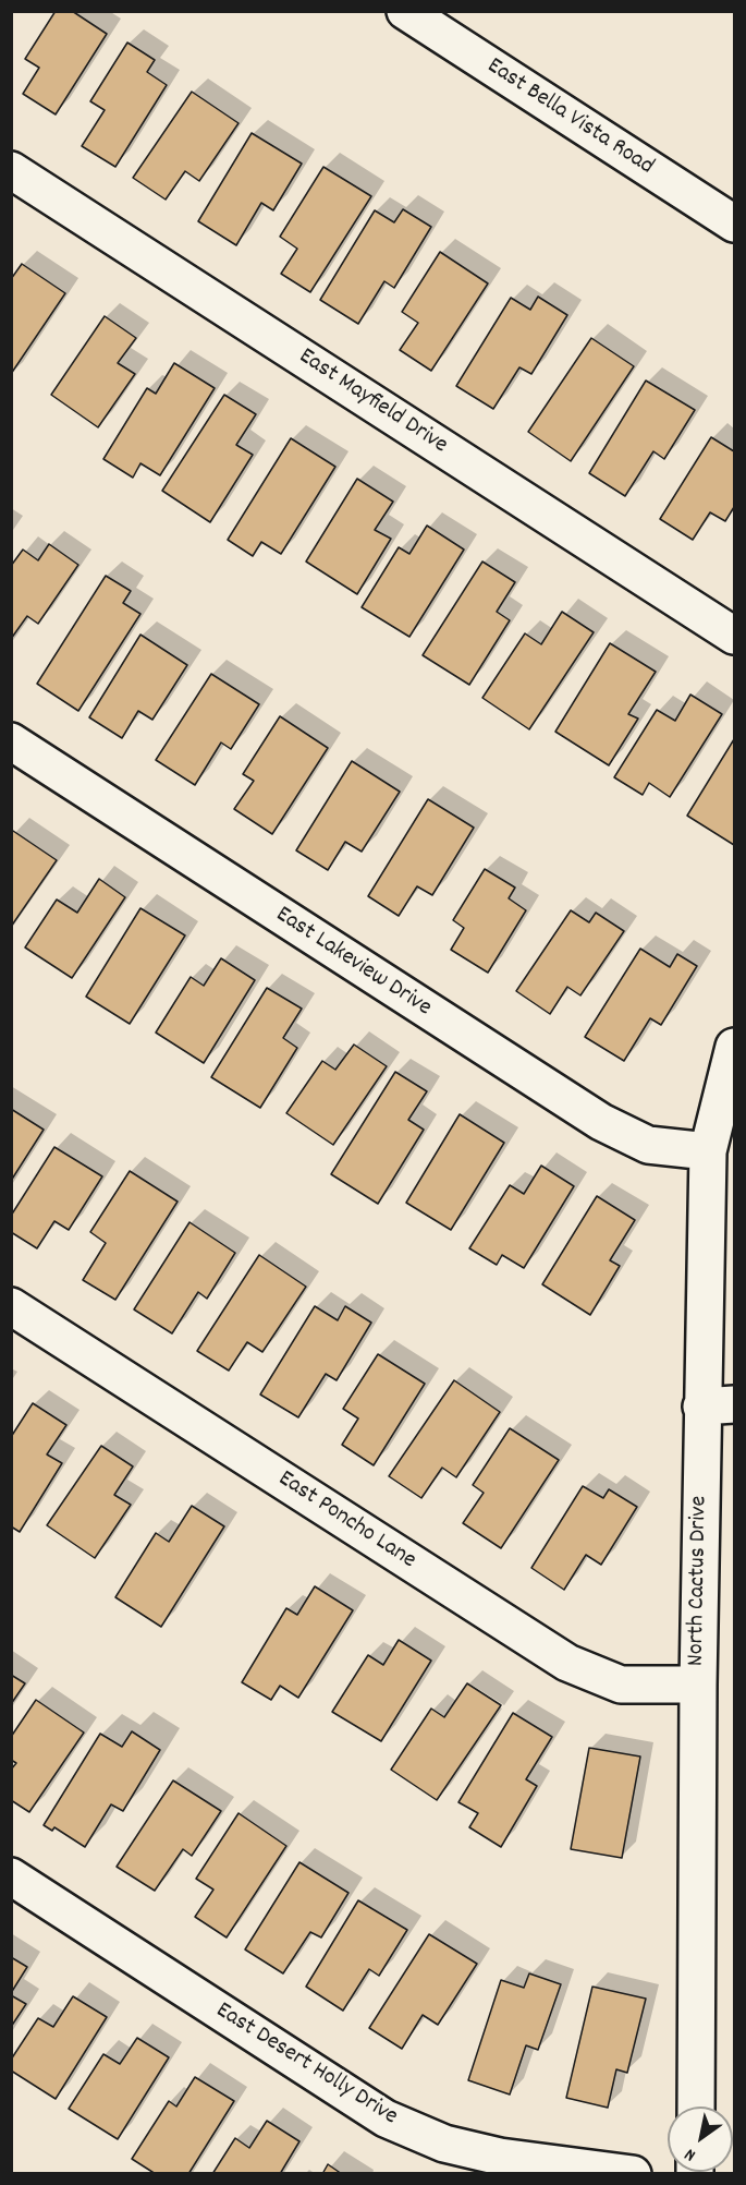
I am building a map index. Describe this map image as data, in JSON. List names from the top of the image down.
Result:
{
  "streets": {
    "street": [
      "East Bella Vista Road",
      "East Mayfield Drive",
      "East Lakeview Drive",
      "East Poncho Lane",
      "North Cactus Drive",
      "East Desert Holly Drive"
    ]
  },
  "crossings": [
    ["East Lakeview Drive", "North Cactus Drive"],
    ["East Poncho Lane", "North Cactus Drive"]
  ],
  "north": "bottom left"
}
